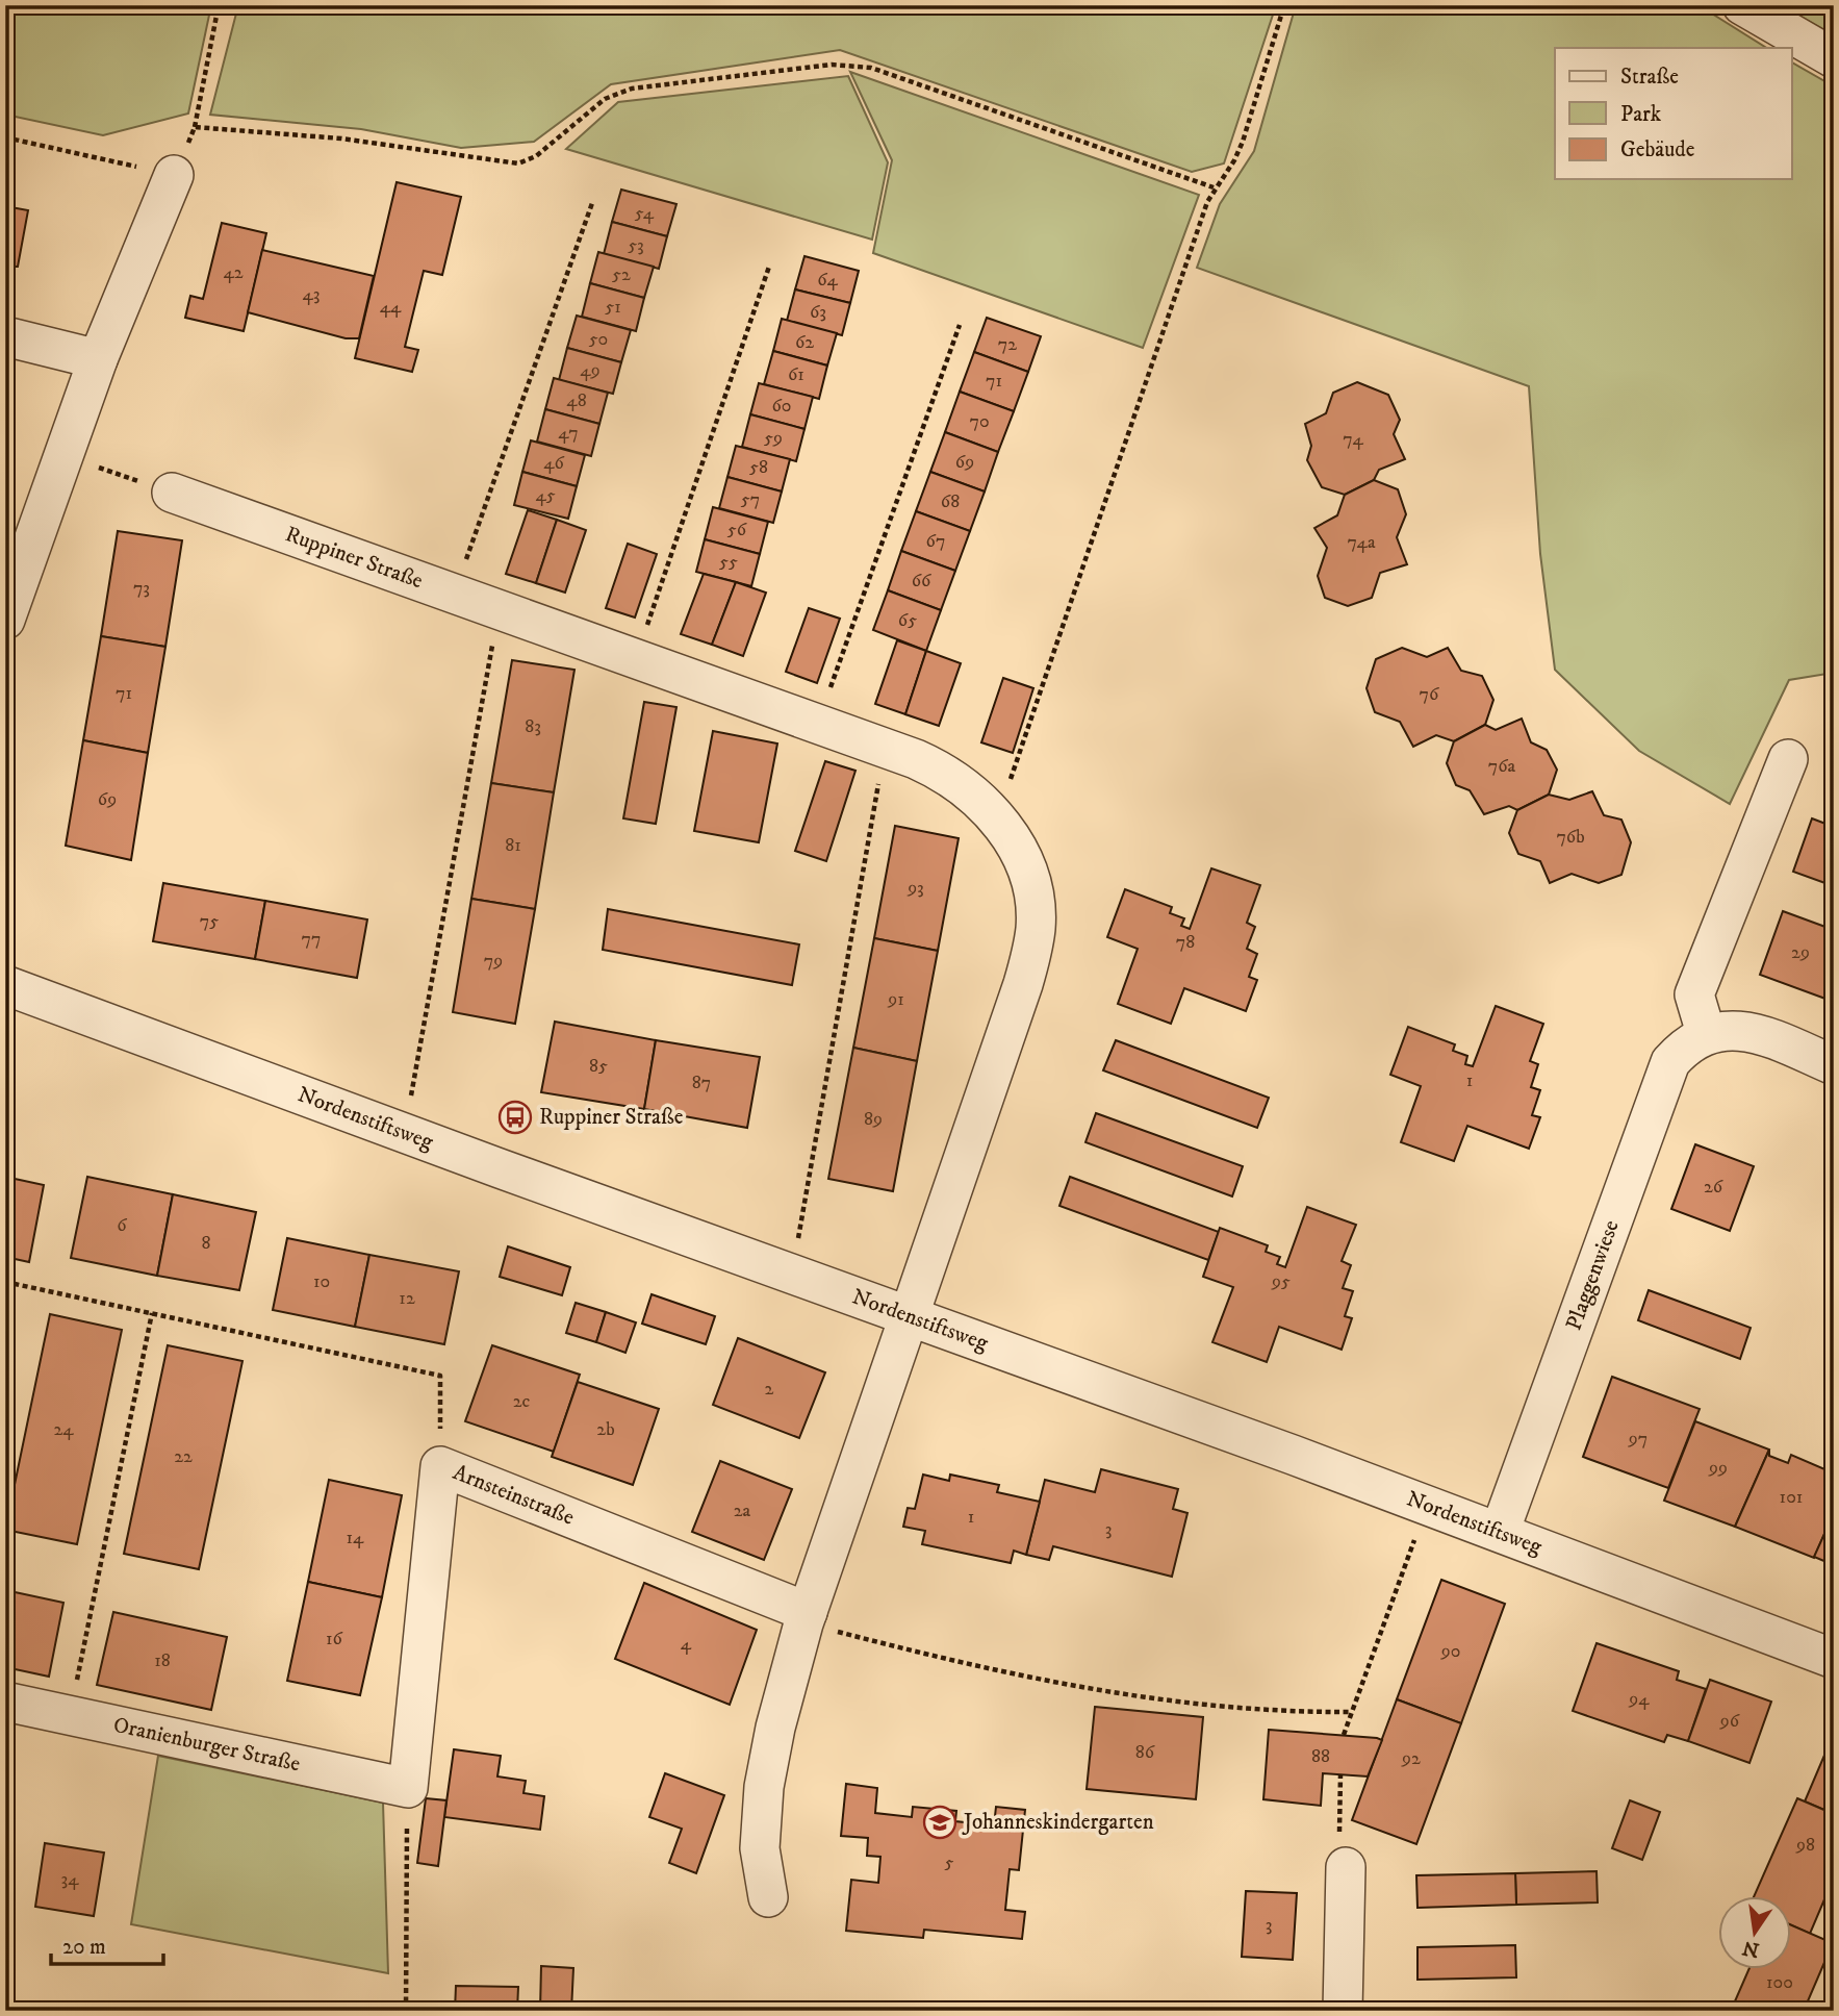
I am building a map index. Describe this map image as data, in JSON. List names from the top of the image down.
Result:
{
  "streets": {
    "street": [
      "Ruppiner Straße",
      "Nordenstiftsweg",
      "Plaggenwiese",
      "Arnsteinstraße",
      "Oranienburger Straße"
    ]
  },
  "crossings": [
    ["Ruppiner Straße", "Nordenstiftsweg"],
    ["Nordenstiftsweg", "Plaggenwiese"],
    ["Arnsteinstraße", "Oranienburger Straße"]
  ],
  "places": {
    "bus stop": ["Ruppiner Straße"],
    "school or university": ["Johanneskindergarten"]
  },
  "house_numbers": [
    "54",
    "53",
    "42",
    "52",
    "64",
    "43",
    "44",
    "51",
    "63",
    "50",
    "62",
    "72",
    "49",
    "61",
    "71",
    "48",
    "60",
    "70",
    "47",
    "59",
    "74",
    "69",
    "46",
    "58",
    "45",
    "57",
    "68",
    "56",
    "67",
    "74a",
    "55",
    "66",
    "73",
    "65",
    "71",
    "76",
    "83",
    "76a",
    "69",
    "76b",
    "81",
    "93",
    "75",
    "77",
    "78",
    "29",
    "79",
    "91",
    "85",
    "1",
    "87",
    "89",
    "26",
    "6",
    "8",
    "10",
    "95",
    "12",
    "2",
    "2c",
    "24",
    "2b",
    "97",
    "22",
    "99",
    "101",
    "2a",
    "1",
    "3",
    "14",
    "16",
    "4",
    "90",
    "18",
    "94",
    "96",
    "86",
    "88",
    "92",
    "98",
    "5",
    "34",
    "3",
    "100"
  ],
  "legend": ["Straße", "Park", "Gebäude"],
  "scale_bar": "20 m",
  "north": "bottom"
}
